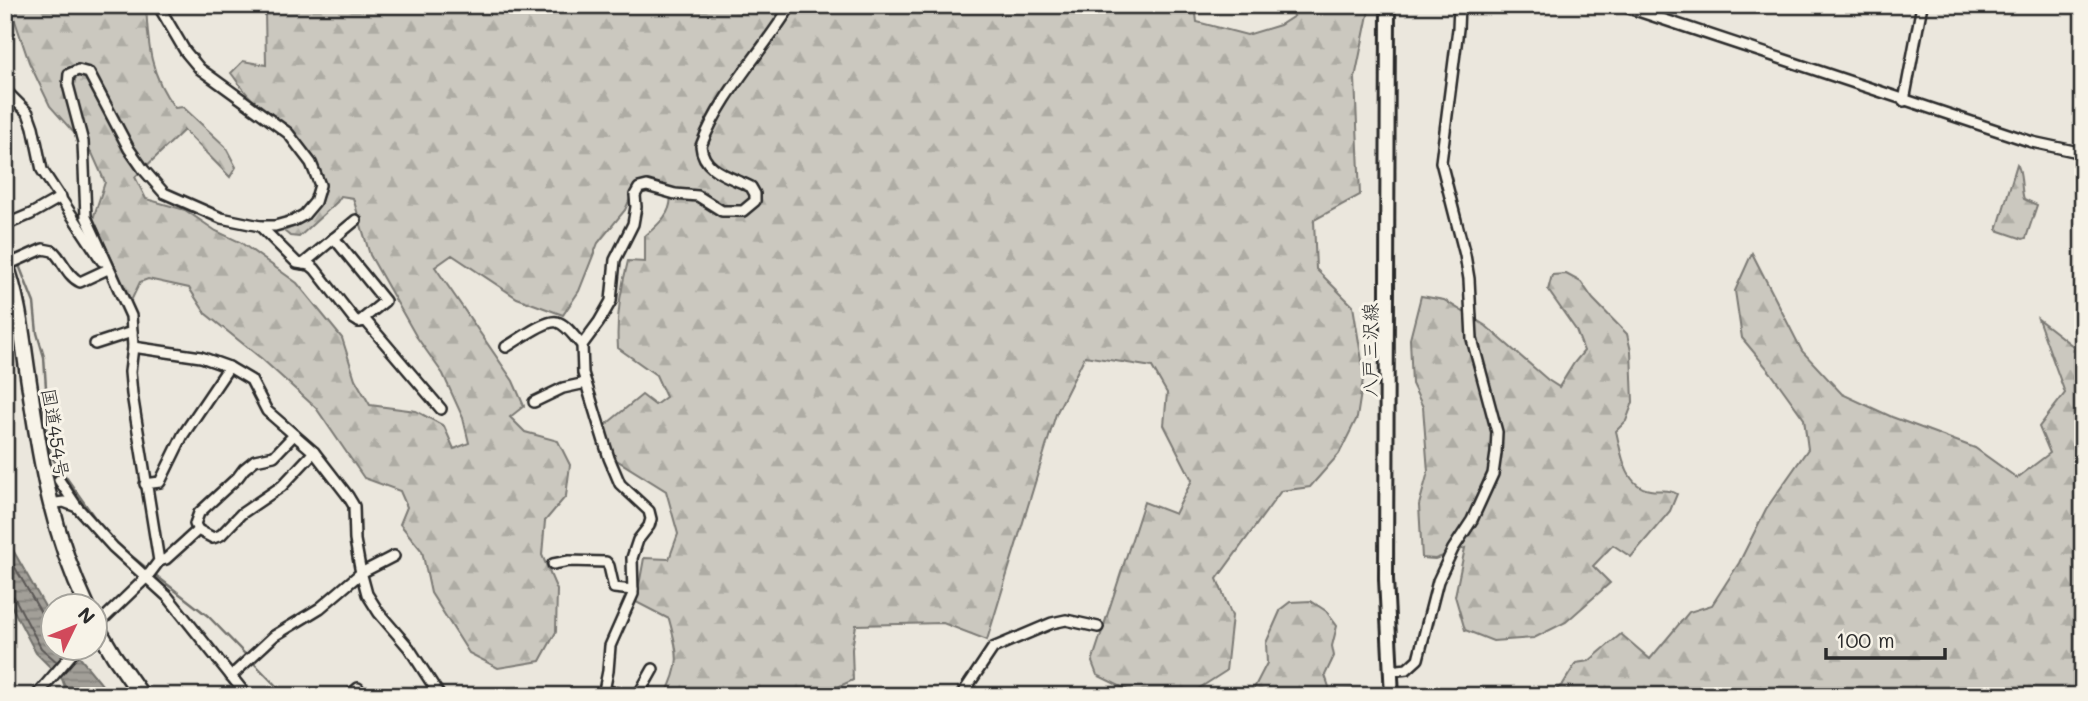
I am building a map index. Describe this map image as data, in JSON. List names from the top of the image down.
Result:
{
  "streets": {
    "highway": ["国道454号"],
    "main road": ["八戸三沢線"]
  },
  "scale_bar": "100 m",
  "north": "top right"
}
